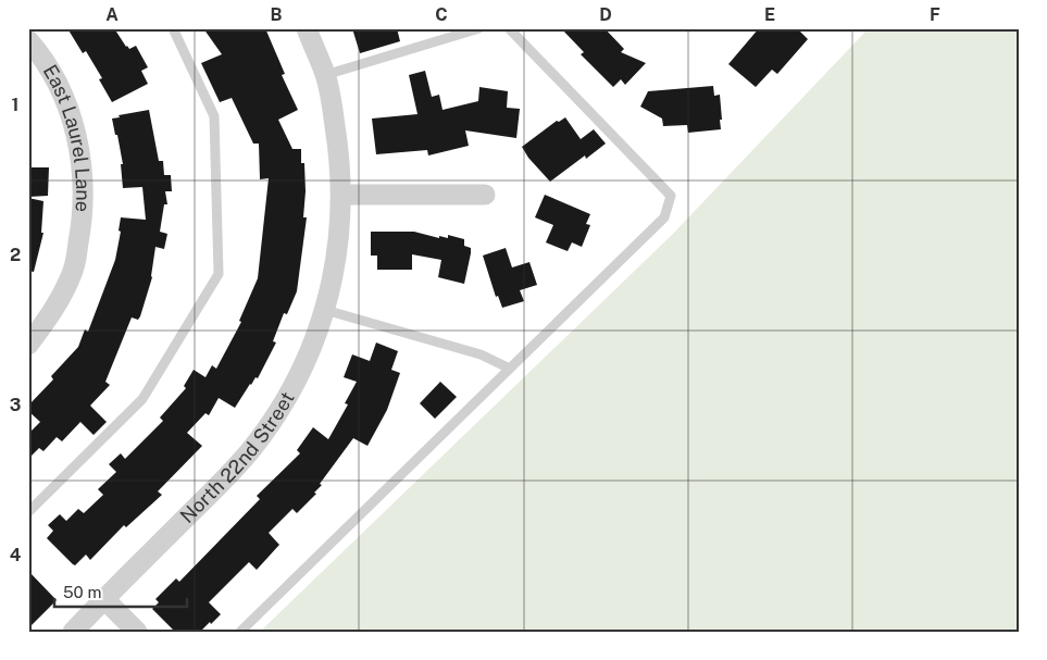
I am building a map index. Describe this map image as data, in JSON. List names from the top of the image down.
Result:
{
  "streets": {
    "street": ["East Laurel Lane", "North 22nd Street"]
  },
  "scale_bar": "50 m",
  "grid": {
    "columns": [
      "A",
      "B",
      "C",
      "D",
      "E",
      "F"
    ],
    "rows": [
      "1",
      "2",
      "3",
      "4"
    ]
  }
}
